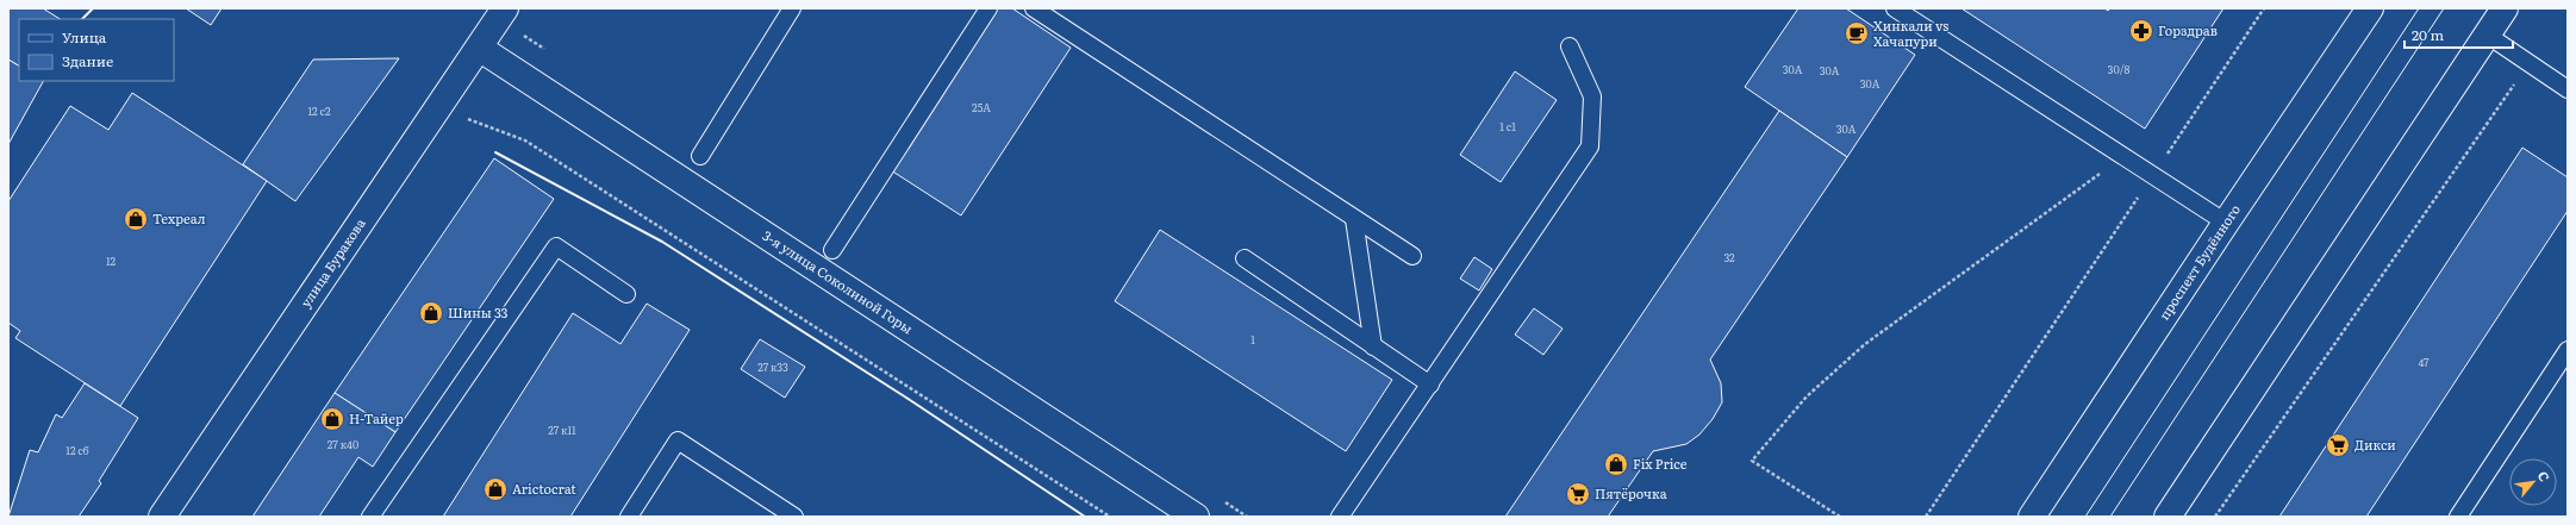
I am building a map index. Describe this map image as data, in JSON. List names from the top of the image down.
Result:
{
  "streets": {
    "street": ["проспект Будённого", "улица Буракова", "3-я улица Соколиной Горы"]
  },
  "crossings": [
    ["улица Буракова", "3-я улица Соколиной Горы"]
  ],
  "places": {
    "pharmacy": ["Горздрав"],
    "cafe": ["Хинкали vs Хачапури"],
    "shop": [
      "Техреал",
      "Шины 33",
      "Н-Тайер",
      "Fix Price",
      "Arictocrat"
    ],
    "supermarket": ["Дикси", "Пятёрочка"]
  },
  "house_numbers": [
    "30А",
    "30/8",
    "30А",
    "30А",
    "25А",
    "12 с2",
    "1 с1",
    "30А",
    "32",
    "12",
    "1",
    "47",
    "27 к33",
    "27 к11",
    "27 к40",
    "12 с6"
  ],
  "legend": ["Улица", "Здание"],
  "scale_bar": "20 m",
  "north": "top right"
}
